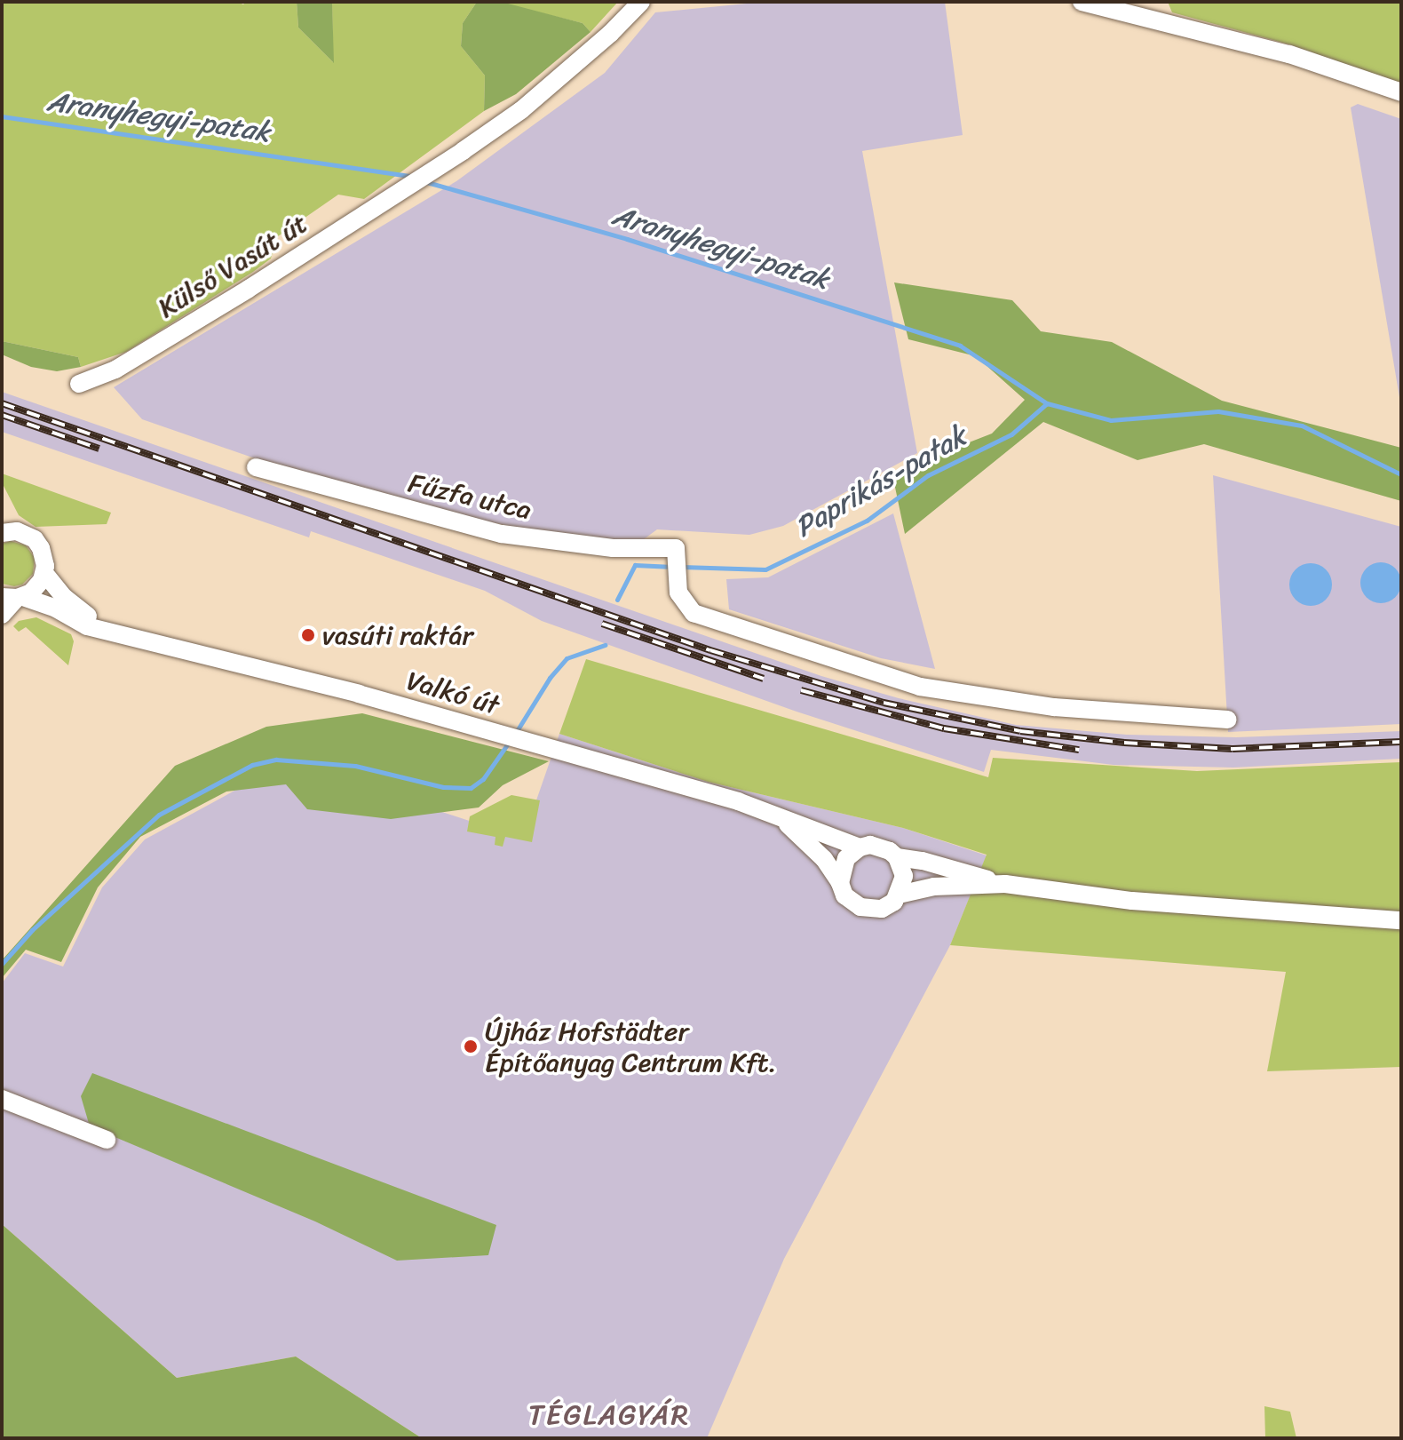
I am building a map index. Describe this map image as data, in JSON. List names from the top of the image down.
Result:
{
  "streets": {
    "street": ["Külső Vasút út", "Fűzfa utca", "Valkó út"]
  },
  "districts": ["TÉGLAGYÁR"],
  "water": ["Aranyhegyi-patak", "Paprikás-patak"],
  "places": ["vasúti raktár", "Újház Hofstädter Építőanyag Centrum Kft."]
}
